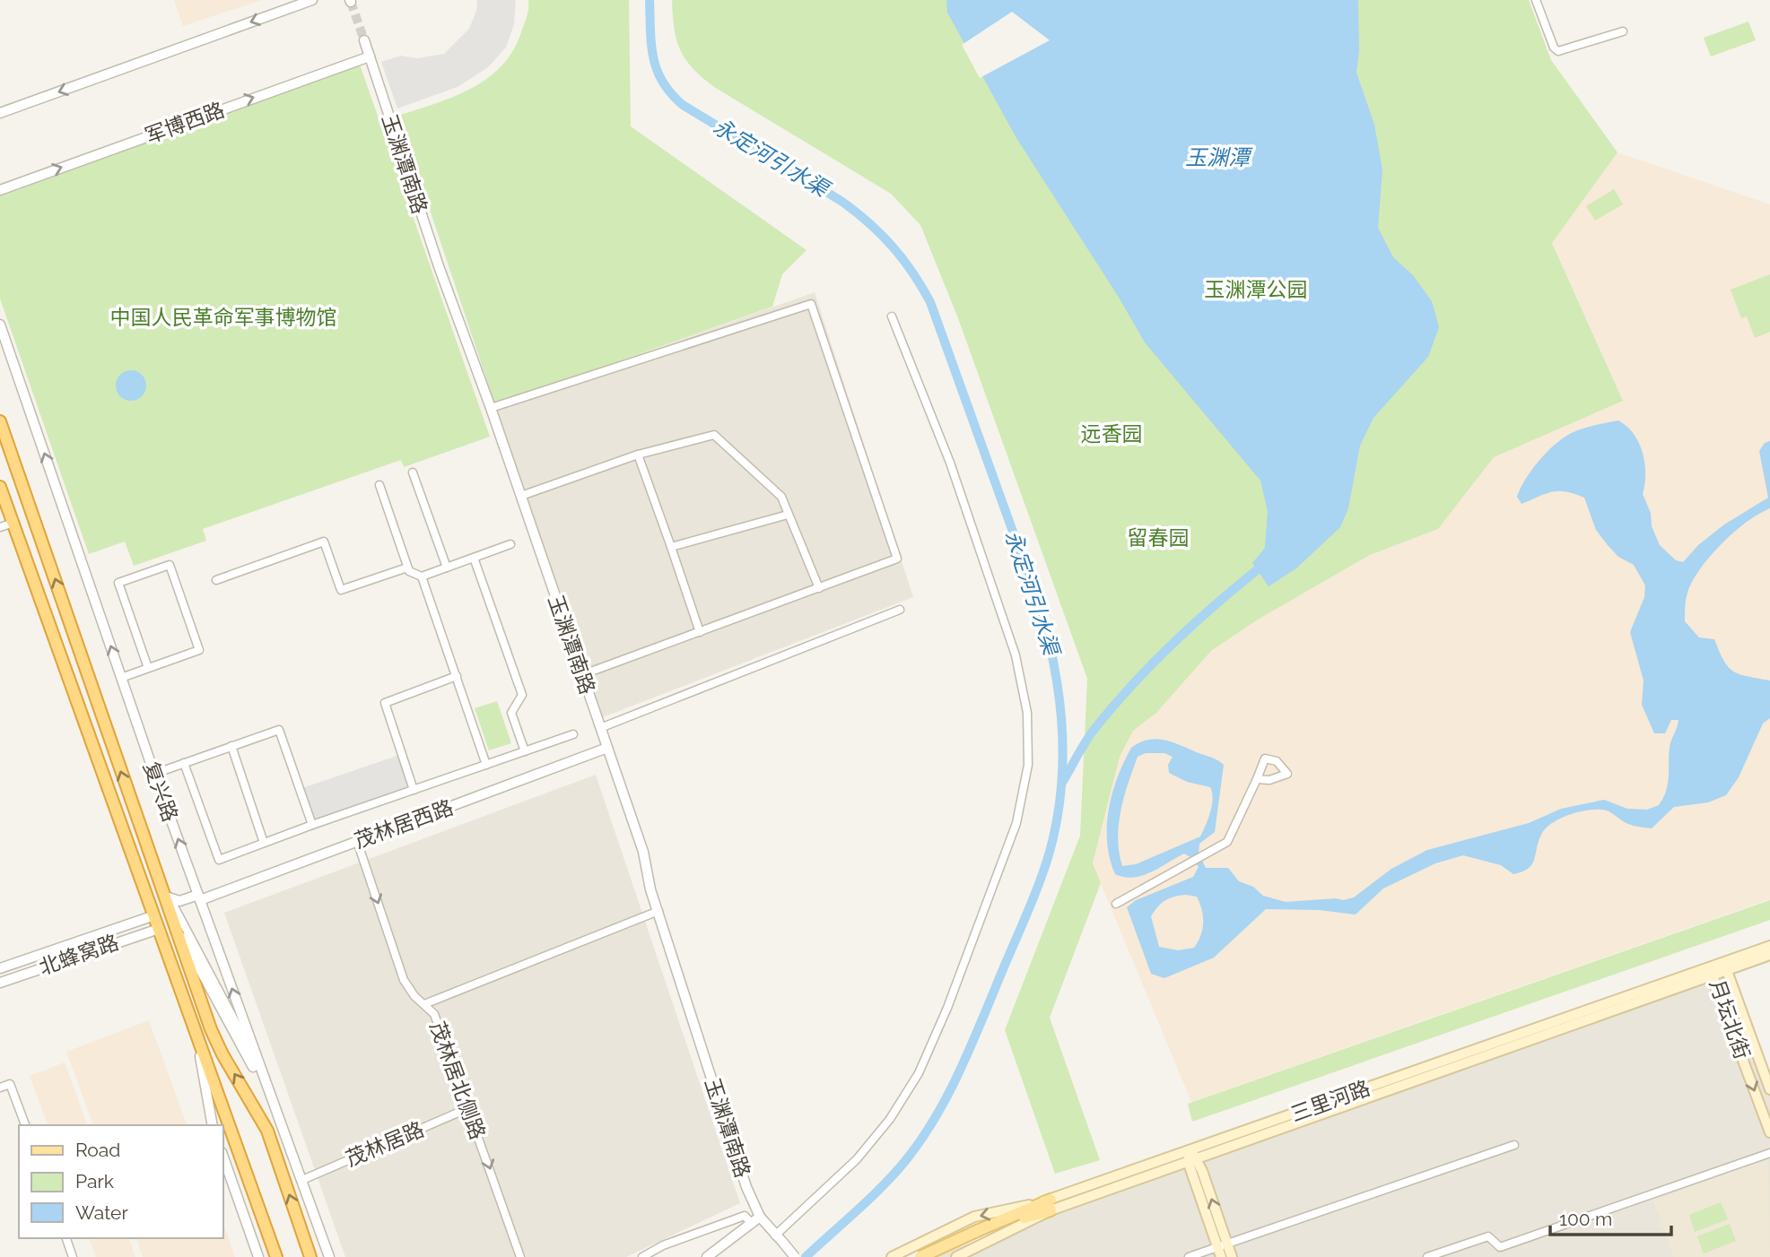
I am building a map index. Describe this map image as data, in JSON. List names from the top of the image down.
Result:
{
  "streets": {
    "highway": ["复兴路"],
    "main road": ["月坛北街", "三里河路"],
    "street": [
      "军博西路",
      "玉渊潭南路",
      "茂林居西路",
      "北蜂窝路",
      "茂林居北侧路",
      "茂林居路"
    ]
  },
  "crossings": [
    ["军博西路", "玉渊潭南路"],
    ["玉渊潭南路", "茂林居西路"],
    ["复兴路", "茂林居西路"],
    ["复兴路", "茂林居路"],
    ["茂林居西路", "茂林居北侧路"],
    ["月坛北街", "三里河路"],
    ["茂林居北侧路", "茂林居路"]
  ],
  "one_way": ["茂林居北侧路"],
  "water": ["永定河引水渠", "玉渊潭"],
  "parks": [
    "玉渊潭公园",
    "中国人民革命军事博物馆",
    "远香园",
    "留春园"
  ],
  "legend": ["Road", "Park", "Water"],
  "scale_bar": "100 m"
}
